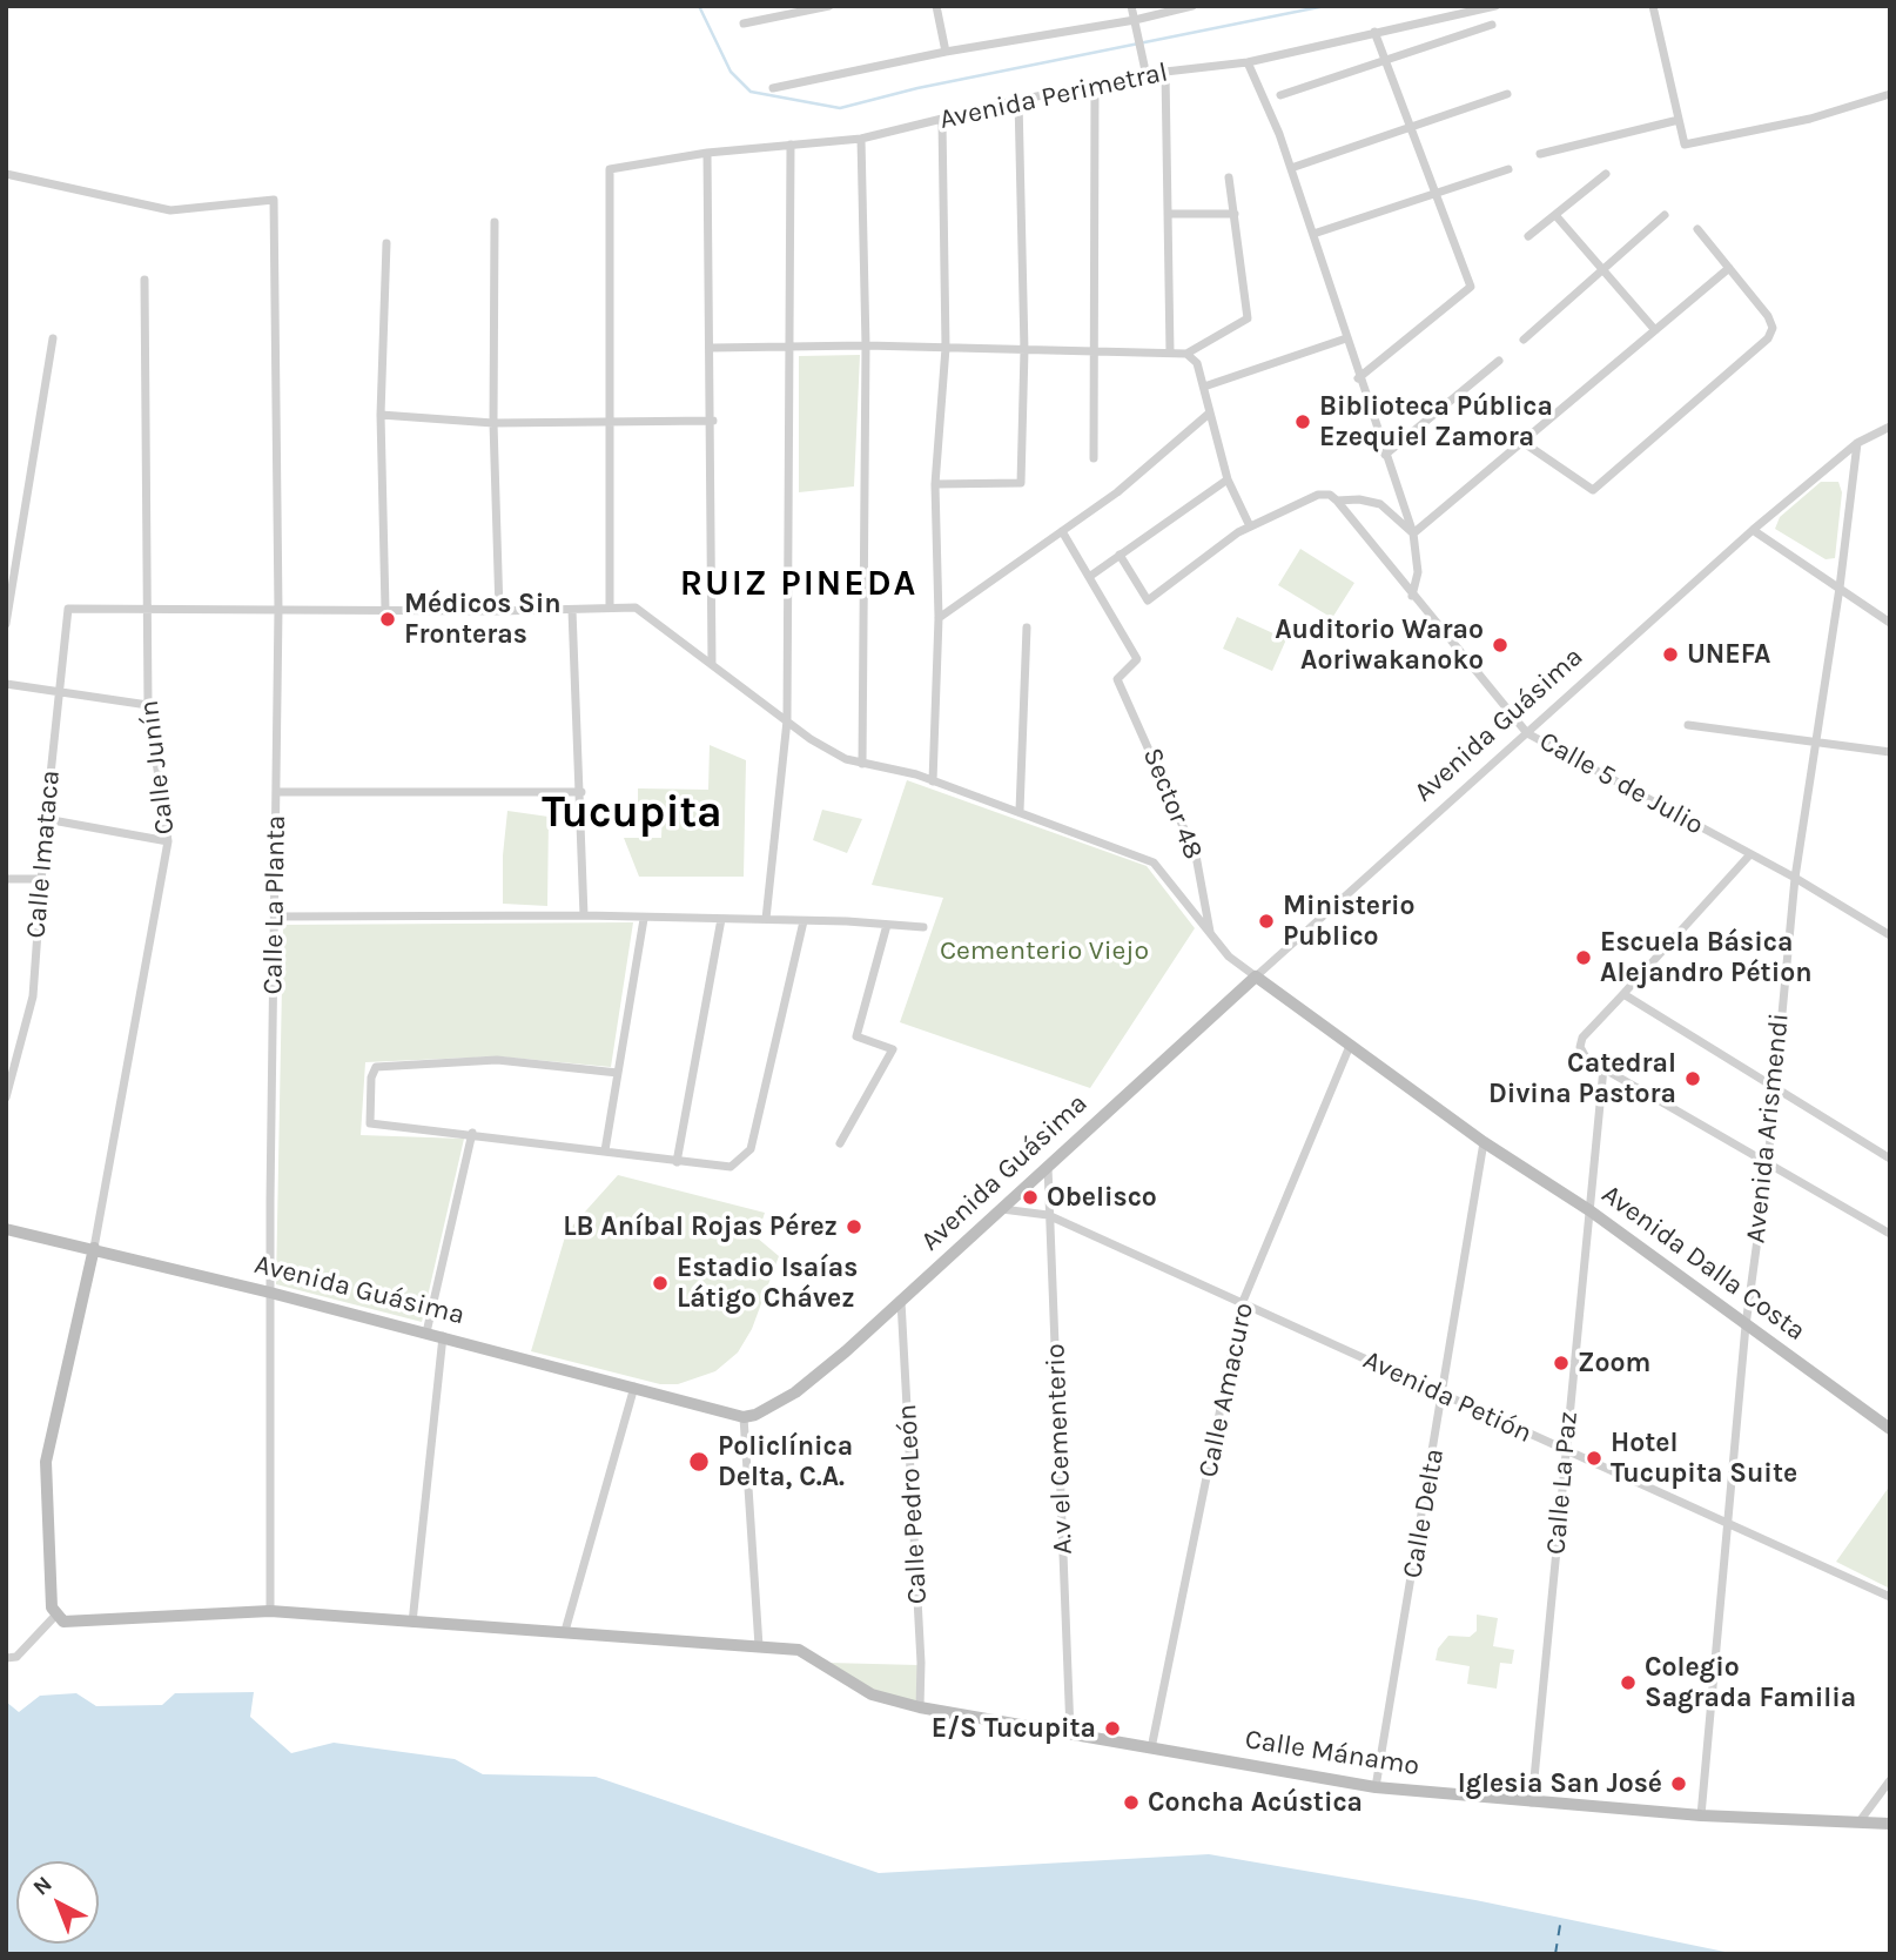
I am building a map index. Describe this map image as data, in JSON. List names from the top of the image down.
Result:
{
  "streets": {
    "main road": ["Avenida Guásima", "Avenida Dalla Costa", "Calle Mánamo"],
    "street": [
      "Avenida Perimetral",
      "Calle Junín",
      "Calle 5 de Julio",
      "Sector 48",
      "Calle Imataca",
      "Calle La Planta",
      "Avenida Arismendi",
      "Calle Amacuro",
      "Avenida Petión",
      "A.v el Cementerio",
      "Calle La Paz",
      "Calle Pedro León",
      "Calle Delta"
    ]
  },
  "crossings": [
    ["Avenida Guásima", "Calle Junín"],
    ["Avenida Guásima", "Calle 5 de Julio"],
    ["Avenida Guásima", "Calle La Planta"],
    ["Avenida Guásima", "Avenida Arismendi"],
    ["Avenida Guásima", "Avenida Dalla Costa"],
    ["Avenida Guásima", "Avenida Petión"],
    ["Avenida Guásima", "A.v el Cementerio"],
    ["Avenida Guásima", "Calle Pedro León"],
    ["Calle Junín", "Calle Imataca"],
    ["Calle 5 de Julio", "Avenida Arismendi"],
    ["Calle La Planta", "Calle Mánamo"],
    ["Avenida Arismendi", "Avenida Dalla Costa"],
    ["Avenida Arismendi", "Avenida Petión"],
    ["Avenida Arismendi", "Calle Mánamo"],
    ["Avenida Dalla Costa", "Calle Amacuro"],
    ["Avenida Dalla Costa", "Calle La Paz"],
    ["Avenida Dalla Costa", "Calle Delta"],
    ["Calle Amacuro", "Avenida Petión"],
    ["Calle Amacuro", "Calle Mánamo"],
    ["Avenida Petión", "A.v el Cementerio"],
    ["Avenida Petión", "Calle La Paz"],
    ["Avenida Petión", "Calle Delta"],
    ["A.v el Cementerio", "Calle Mánamo"],
    ["Calle La Paz", "Calle Mánamo"],
    ["Calle Pedro León", "Calle Mánamo"],
    ["Calle Delta", "Calle Mánamo"]
  ],
  "districts": ["RUIZ PINEDA", "Tucupita"],
  "parks": ["Cementerio Viejo"],
  "places": [
    "Biblioteca Pública Ezequiel Zamora",
    "Médicos Sin Fronteras",
    "Auditorio Warao Aoriwakanoko",
    "UNEFA",
    "Ministerio Publico",
    "Escuela Básica Alejandro Pétion",
    "Catedral Divina Pastora",
    "Obelisco",
    "LB Aníbal Rojas Pérez",
    "Estadio Isaías Látigo Chávez",
    "Zoom",
    "Hotel Tucupita Suite",
    "Policlínica Delta, C.A.",
    "Colegio Sagrada Familia",
    "E/S Tucupita",
    "Iglesia San José",
    "Concha Acústica"
  ],
  "north": "top left"
}
